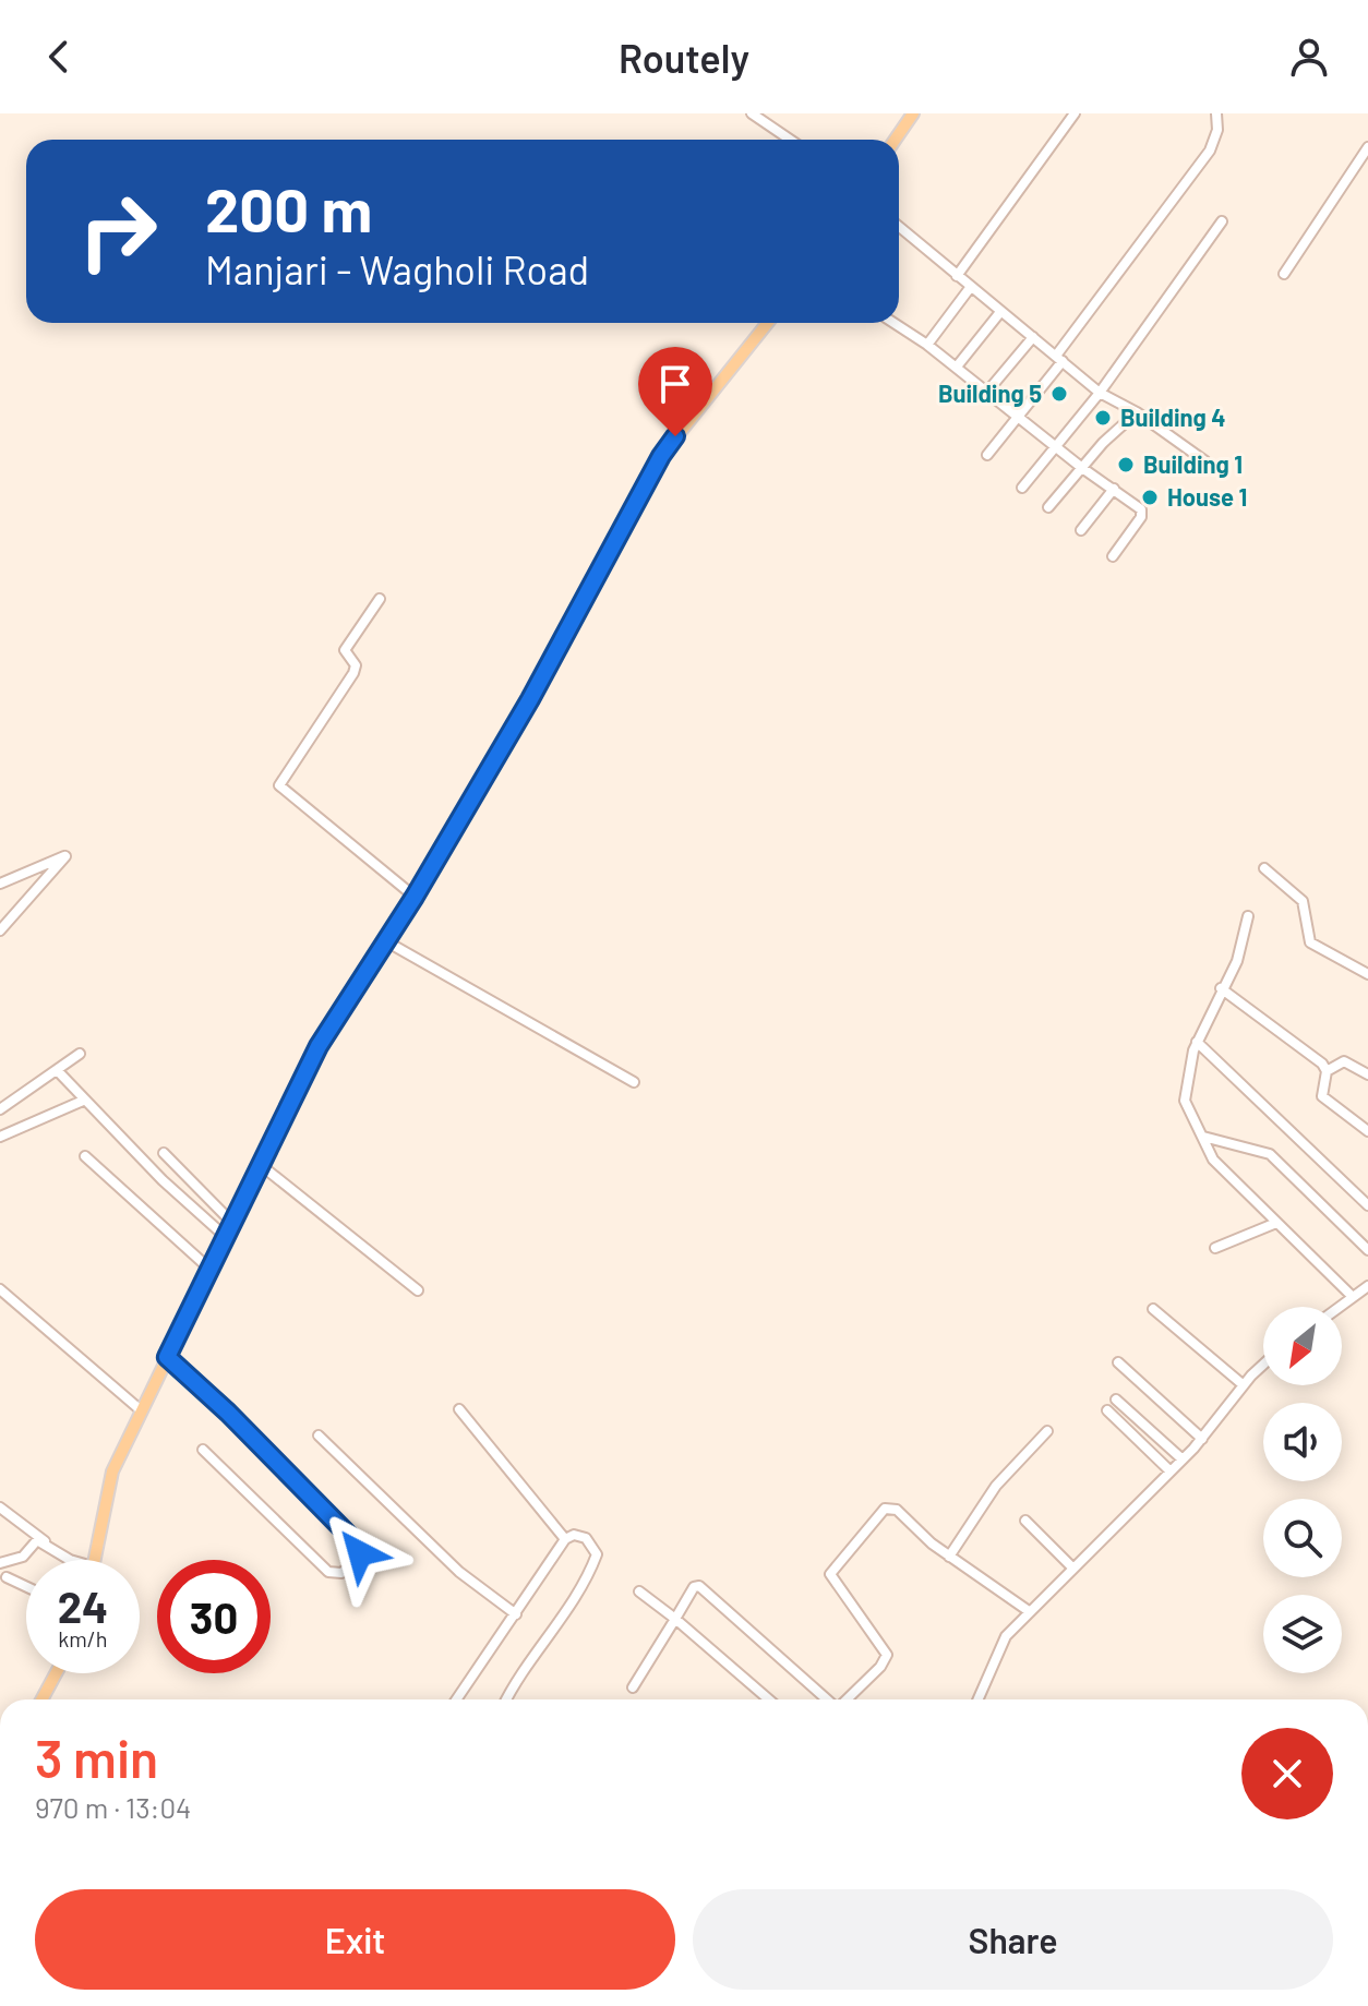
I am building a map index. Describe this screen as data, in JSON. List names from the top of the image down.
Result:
{
  "places": [
    "Building 5",
    "Building 4",
    "Building 1",
    "House 1"
  ],
  "north": "bottom left",
  "page": {
    "header": "Routely",
    "turn": ["200 m", "Manjari - Wagholi Road"],
    "speed": "24 km/h",
    "limit": "30",
    "heading": ["3 min", "970 m · 13:04"],
    "buttons": ["Exit", "Share"]
  }
}
